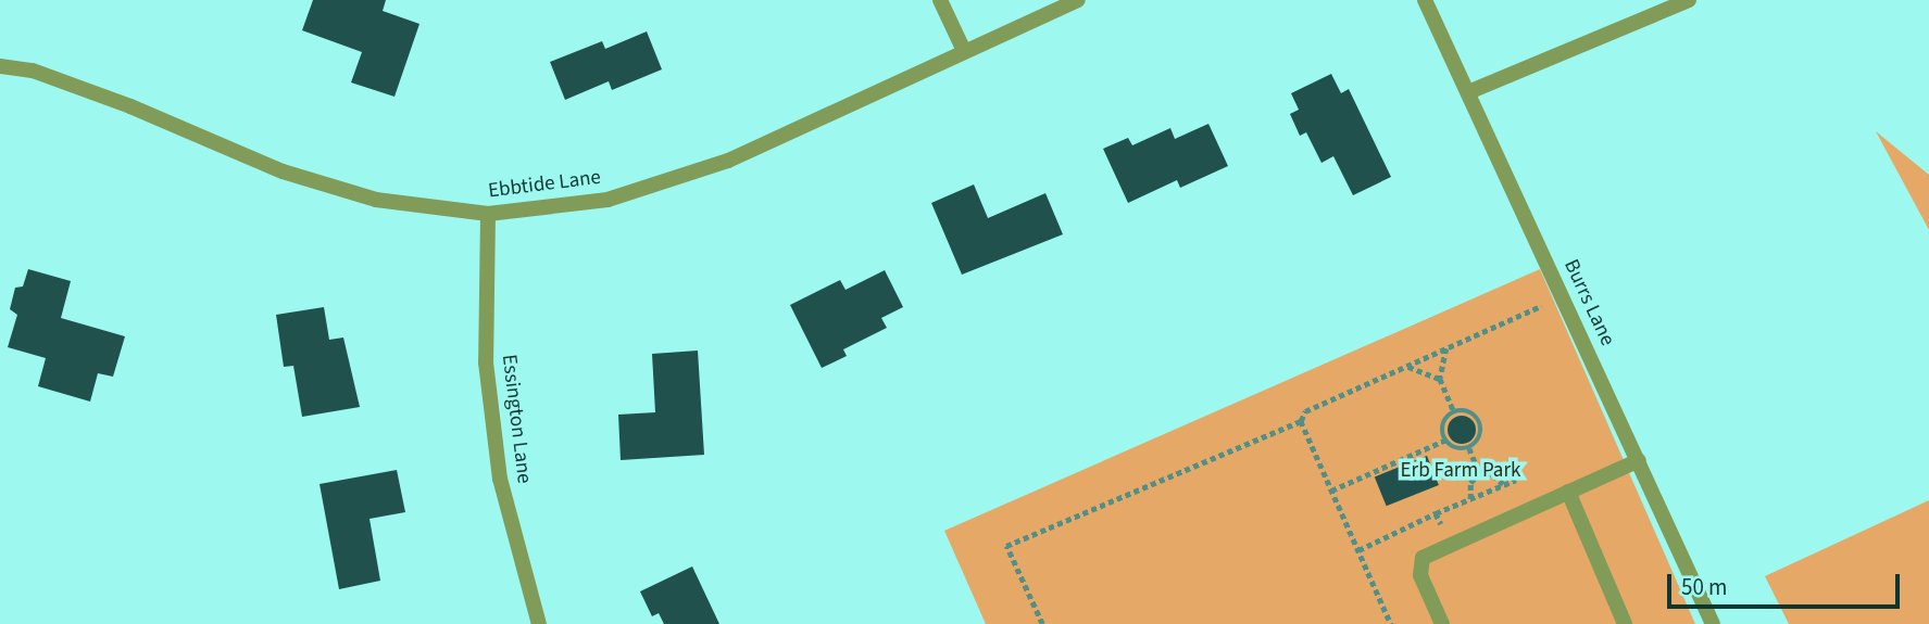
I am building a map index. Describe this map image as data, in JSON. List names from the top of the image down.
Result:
{
  "streets": {
    "street": ["Ebbtide Lane", "Burrs Lane", "Essington Lane"]
  },
  "crossings": [
    ["Ebbtide Lane", "Essington Lane"]
  ],
  "parks": ["Erb Farm Park"],
  "scale_bar": "50 m"
}
